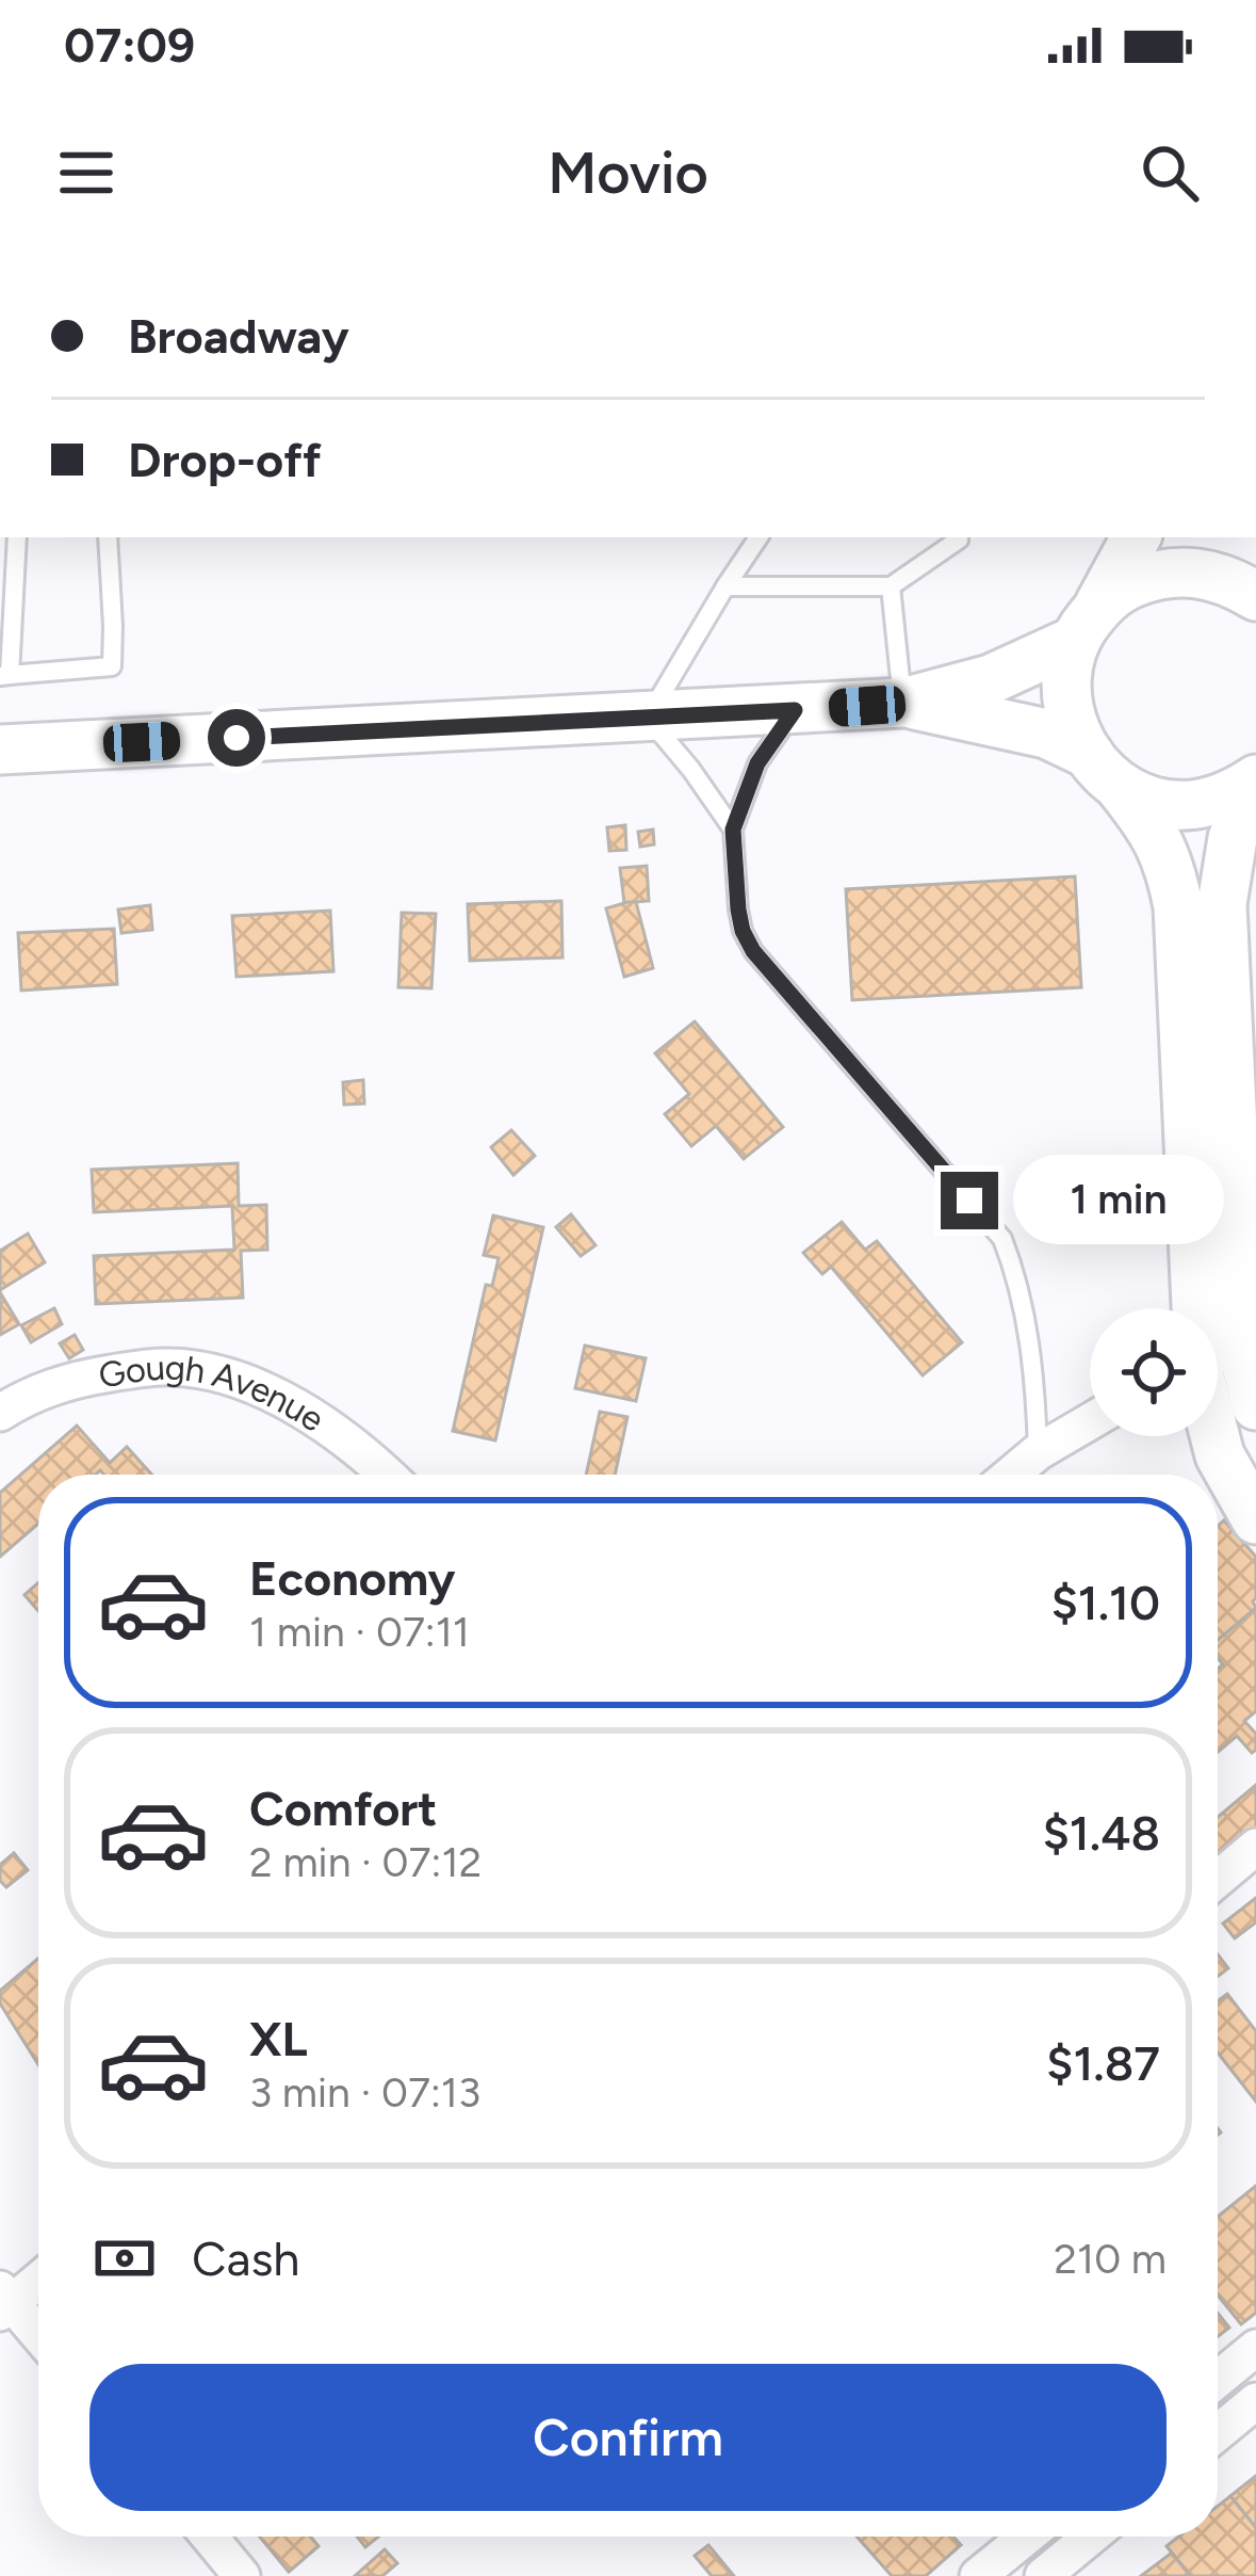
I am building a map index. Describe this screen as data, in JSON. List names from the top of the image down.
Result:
{
  "streets": {
    "street": ["Gough Avenue"]
  },
  "page": {
    "status": "07:09",
    "header": "Movio",
    "banner": ["Broadway", "Drop-off"],
    "bubble": "1 min",
    "list": [
      {
        "name": "Economy",
        "note": "1 min · 07:11",
        "value": "$1.10"
      },
      {
        "name": "Comfort",
        "note": "2 min · 07:12",
        "value": "$1.48"
      },
      {
        "name": "XL",
        "note": "3 min · 07:13",
        "value": "$1.87"
      }
    ],
    "pay": ["Cash", "210 m"],
    "buttons": "Confirm"
  }
}
